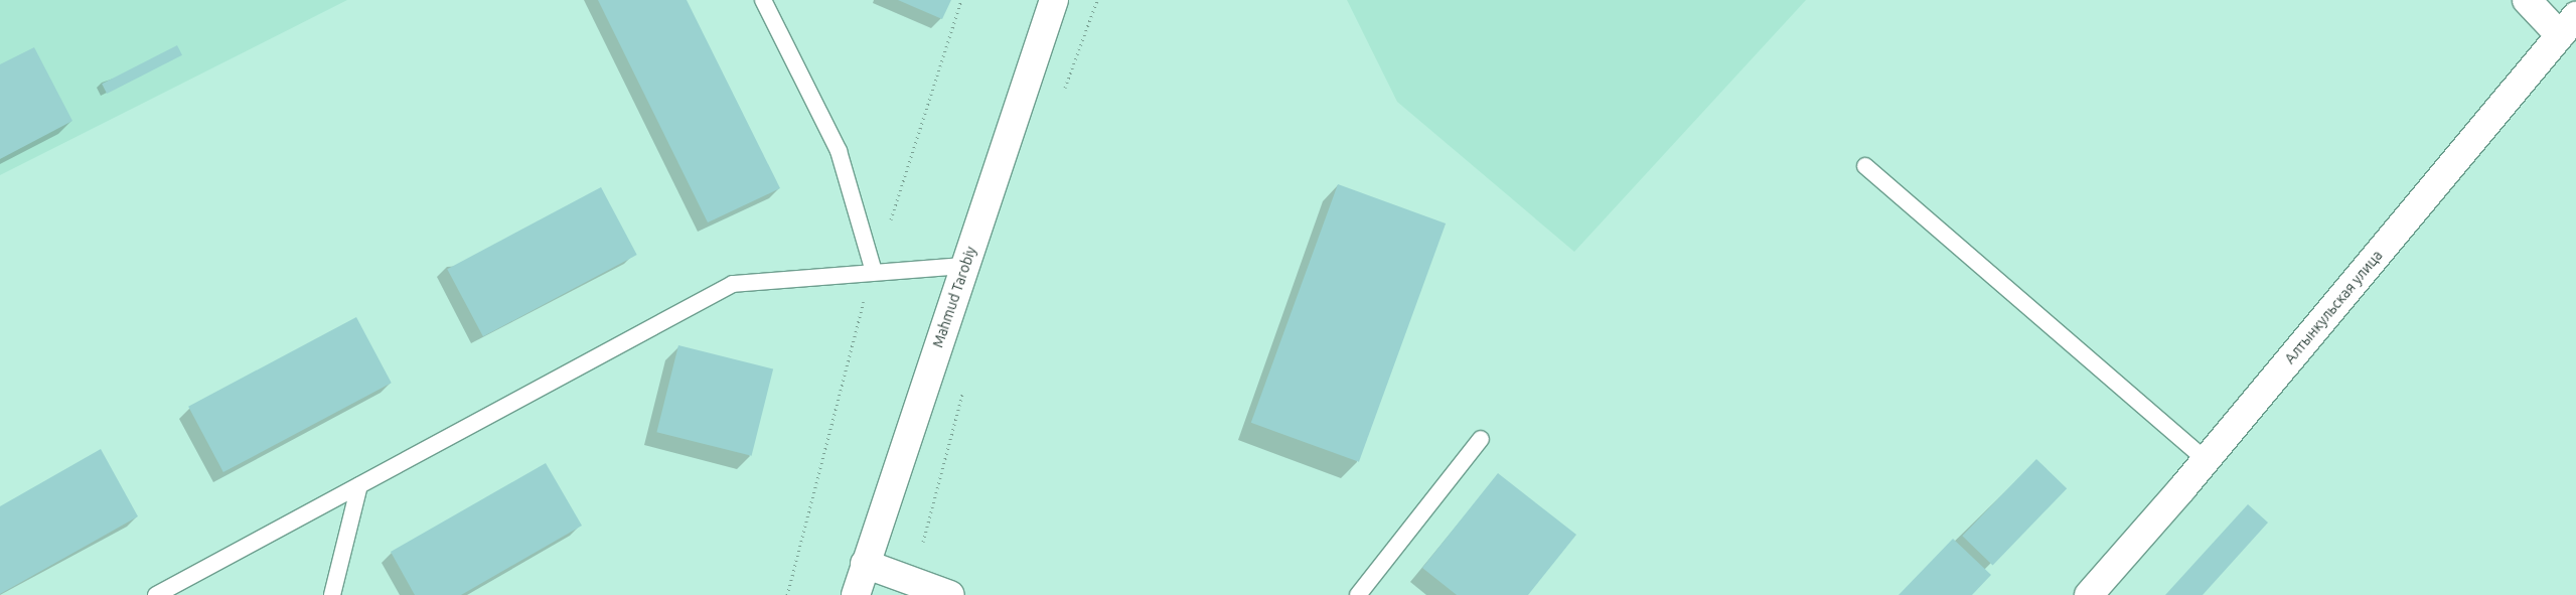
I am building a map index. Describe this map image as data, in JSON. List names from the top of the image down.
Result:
{
  "streets": {
    "street": ["Mahmud Tarobiy", "Алтынкульская улица"]
  }
}
